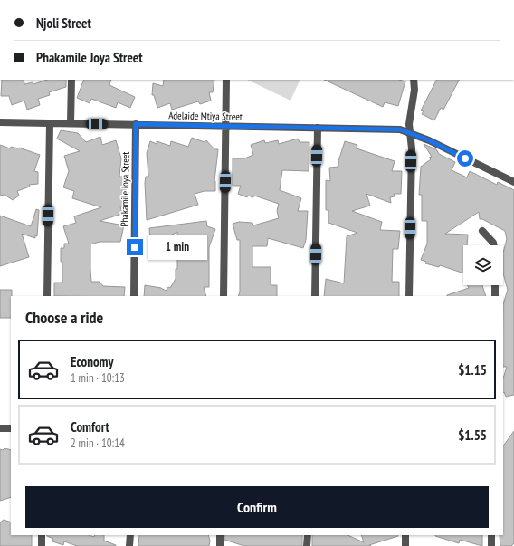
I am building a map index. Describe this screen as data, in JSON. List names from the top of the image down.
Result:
{
  "streets": {
    "street": ["Adelaide Mtiya Street", "Phakamile Joya Street"]
  },
  "crossings": [
    ["Adelaide Mtiya Street", "Phakamile Joya Street"]
  ],
  "page": {
    "banner": ["Njoli Street", "Phakamile Joya Street"],
    "bubble": "1 min",
    "heading": "Choose a ride",
    "list": [
      {
        "name": "Economy",
        "note": "1 min · 10:13",
        "value": "$1.15"
      },
      {
        "name": "Comfort",
        "note": "2 min · 10:14",
        "value": "$1.55"
      }
    ],
    "buttons": "Confirm"
  }
}
